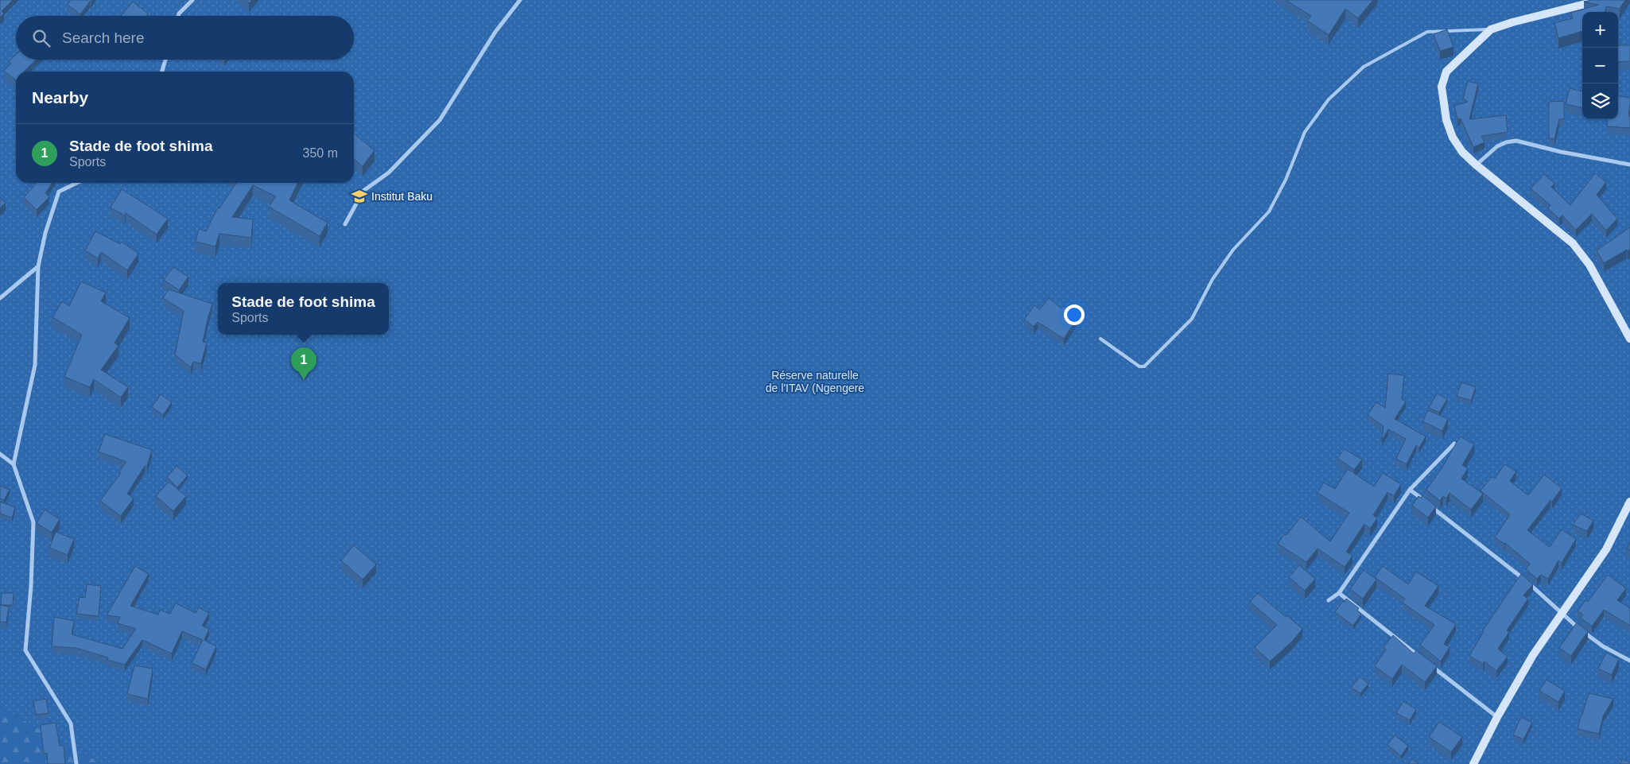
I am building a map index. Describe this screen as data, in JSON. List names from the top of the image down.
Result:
{
  "parks": ["Réserve naturelle de l'ITAV (Ngengere"],
  "places": {
    "school or university": ["Institut Baku"]
  },
  "page": {
    "map_buttons": ["+", "−"],
    "search": "Search here",
    "heading": "Nearby",
    "list": [
      {
        "mark": "1",
        "name": "Stade de foot shima",
        "note": "Sports",
        "value": "350 m"
      }
    ],
    "popup": ["Stade de foot shima", "Sports"],
    "pins": "1"
  }
}
